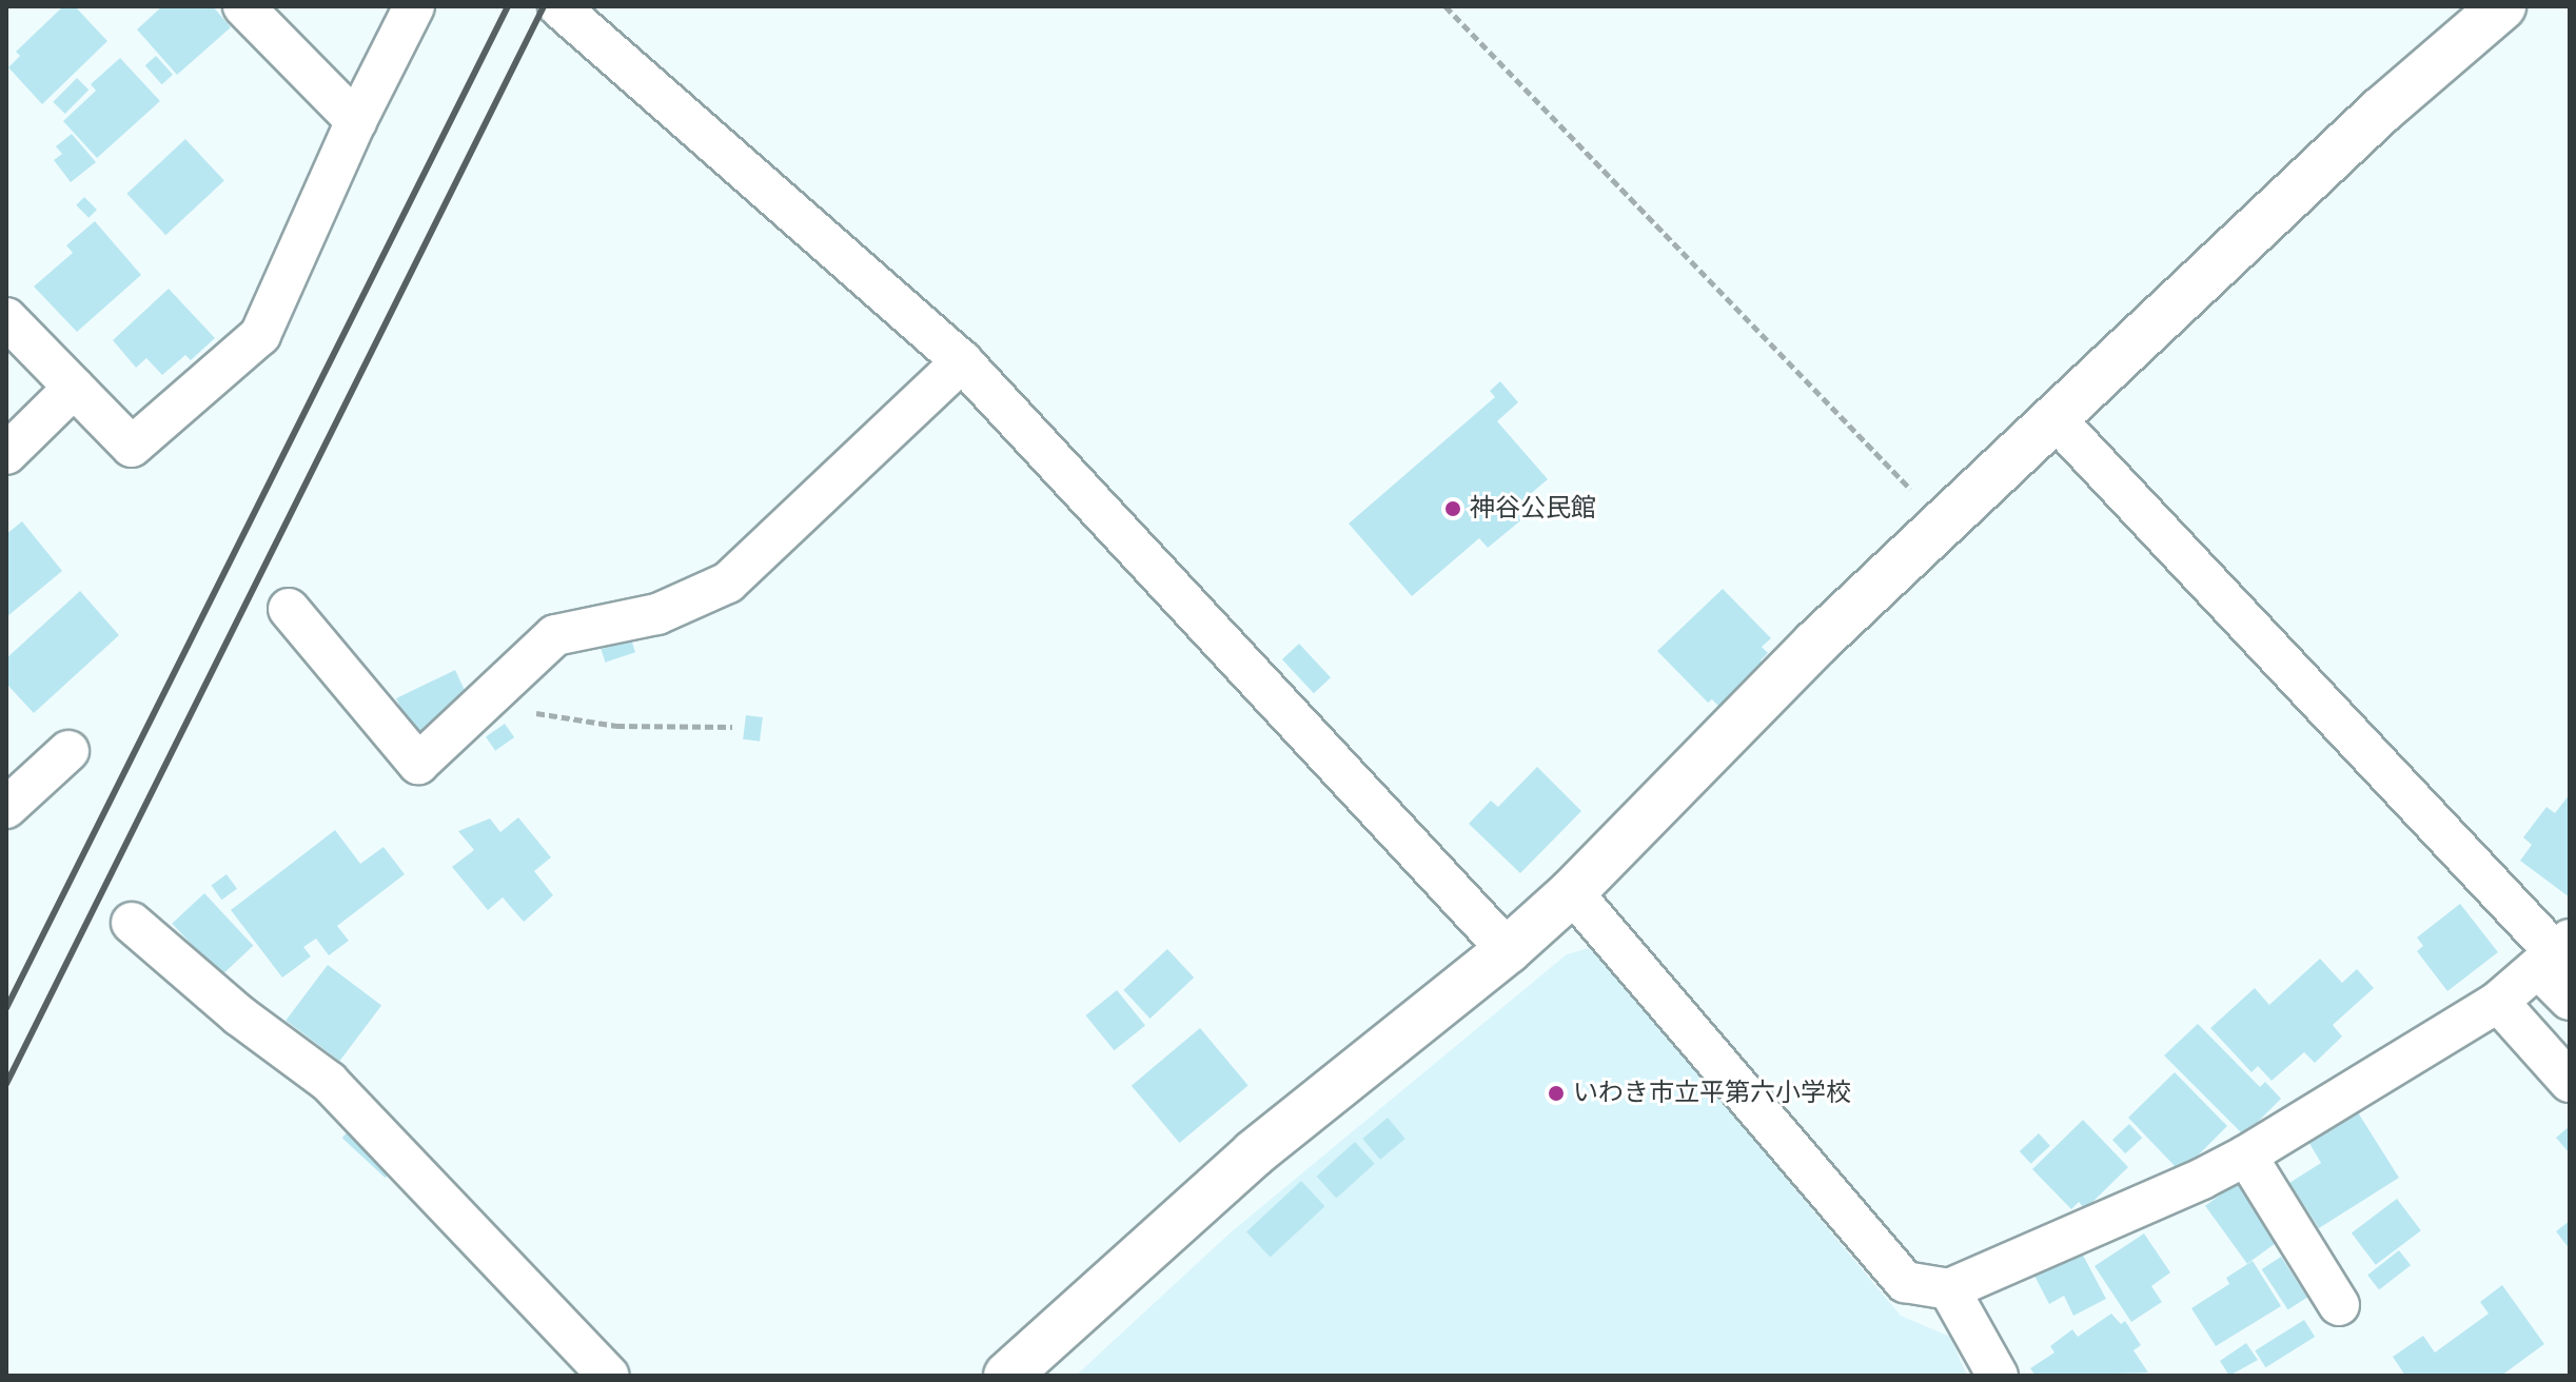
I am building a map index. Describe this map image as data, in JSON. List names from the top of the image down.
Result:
{
  "places": ["神谷公民館", "いわき市立平第六小学校"]
}
